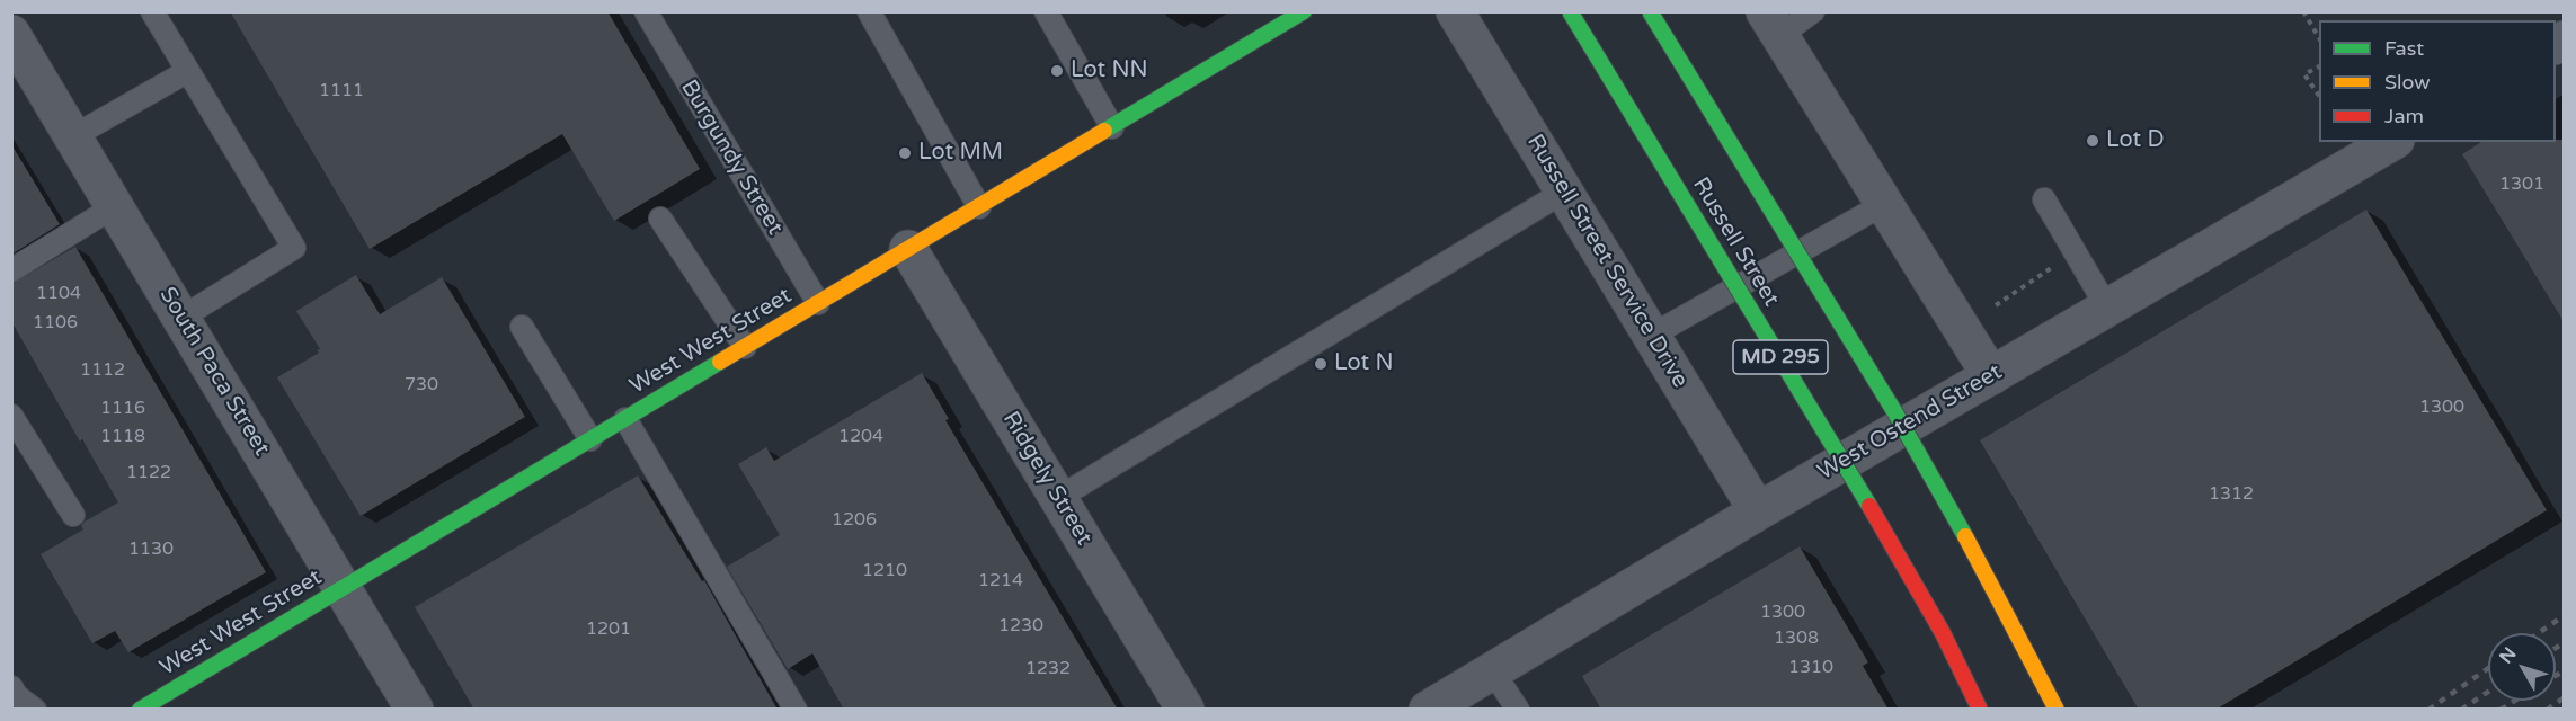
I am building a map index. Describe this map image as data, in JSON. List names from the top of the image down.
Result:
{
  "streets": {
    "main road": ["Russell Street", "West West Street", "MD 295"],
    "street": [
      "Russell Street Service Drive",
      "South Paca Street",
      "West Ostend Street",
      "Ridgely Street"
    ],
    "lane": ["Burgundy Street"]
  },
  "crossings": [
    ["Burgundy Street", "West West Street"],
    ["Russell Street Service Drive", "West Ostend Street"],
    ["West West Street", "South Paca Street"],
    ["West West Street", "Ridgely Street"]
  ],
  "places": [
    "Lot NN",
    "Lot D",
    "Lot MM",
    "Lot N"
  ],
  "house_numbers": [
    "1111",
    "1301",
    "1104",
    "1106",
    "1112",
    "730",
    "1300",
    "1116",
    "1118",
    "1204",
    "1122",
    "1312",
    "1206",
    "1130",
    "1210",
    "1214",
    "1300",
    "1230",
    "1201",
    "1308",
    "1310",
    "1232"
  ],
  "legend": ["Fast", "Slow", "Jam"],
  "north": "top left"
}
